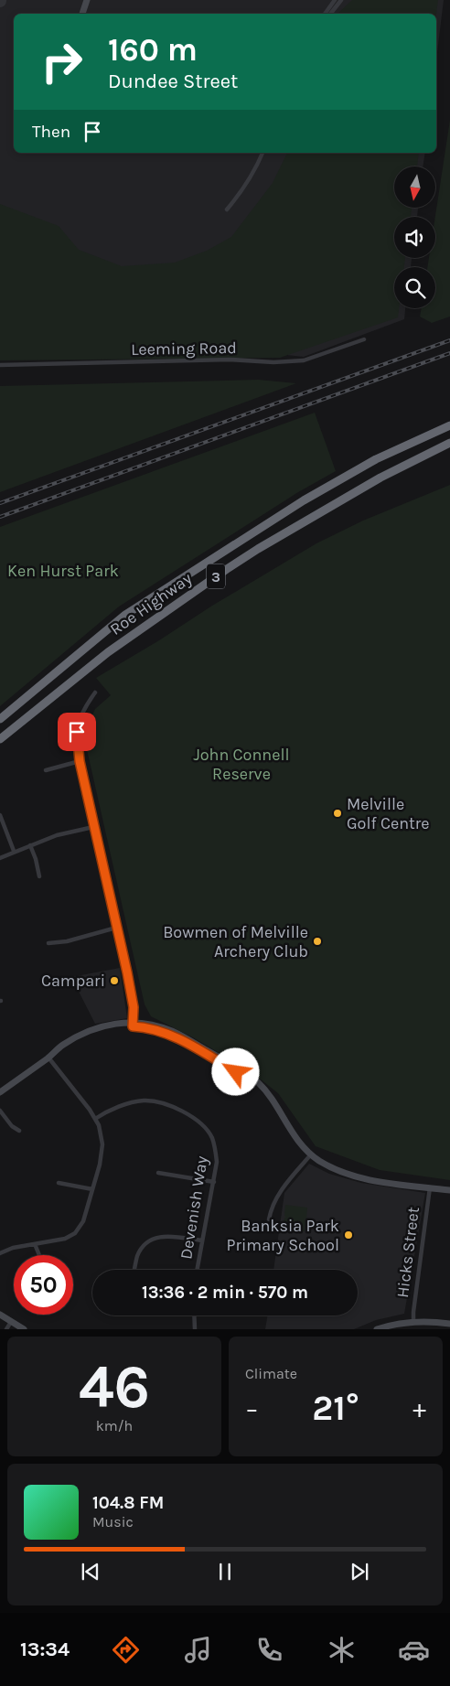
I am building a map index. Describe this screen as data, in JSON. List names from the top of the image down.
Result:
{
  "streets": {
    "highway": ["3", "Roe Highway"],
    "street": ["Leeming Road", "Devenish Way", "Hicks Street"]
  },
  "parks": ["Ken Hurst Park", "John Connell Reserve"],
  "places": [
    "Melville Golf Centre",
    "Bowmen of Melville Archery Club",
    "Campari",
    "Banksia Park Primary School"
  ],
  "north": "bottom",
  "page": {
    "turn": ["160 m", "Dundee Street"],
    "then": "Then",
    "limit": "50",
    "trip": "13:36 · 2 min · 570 m",
    "tile": [
      ["46", "km/h"],
      "Climate"
    ],
    "heat": ["−", "21°", "+"],
    "song": ["104.8 FM", "Music"],
    "tabs": "13:34"
  }
}
